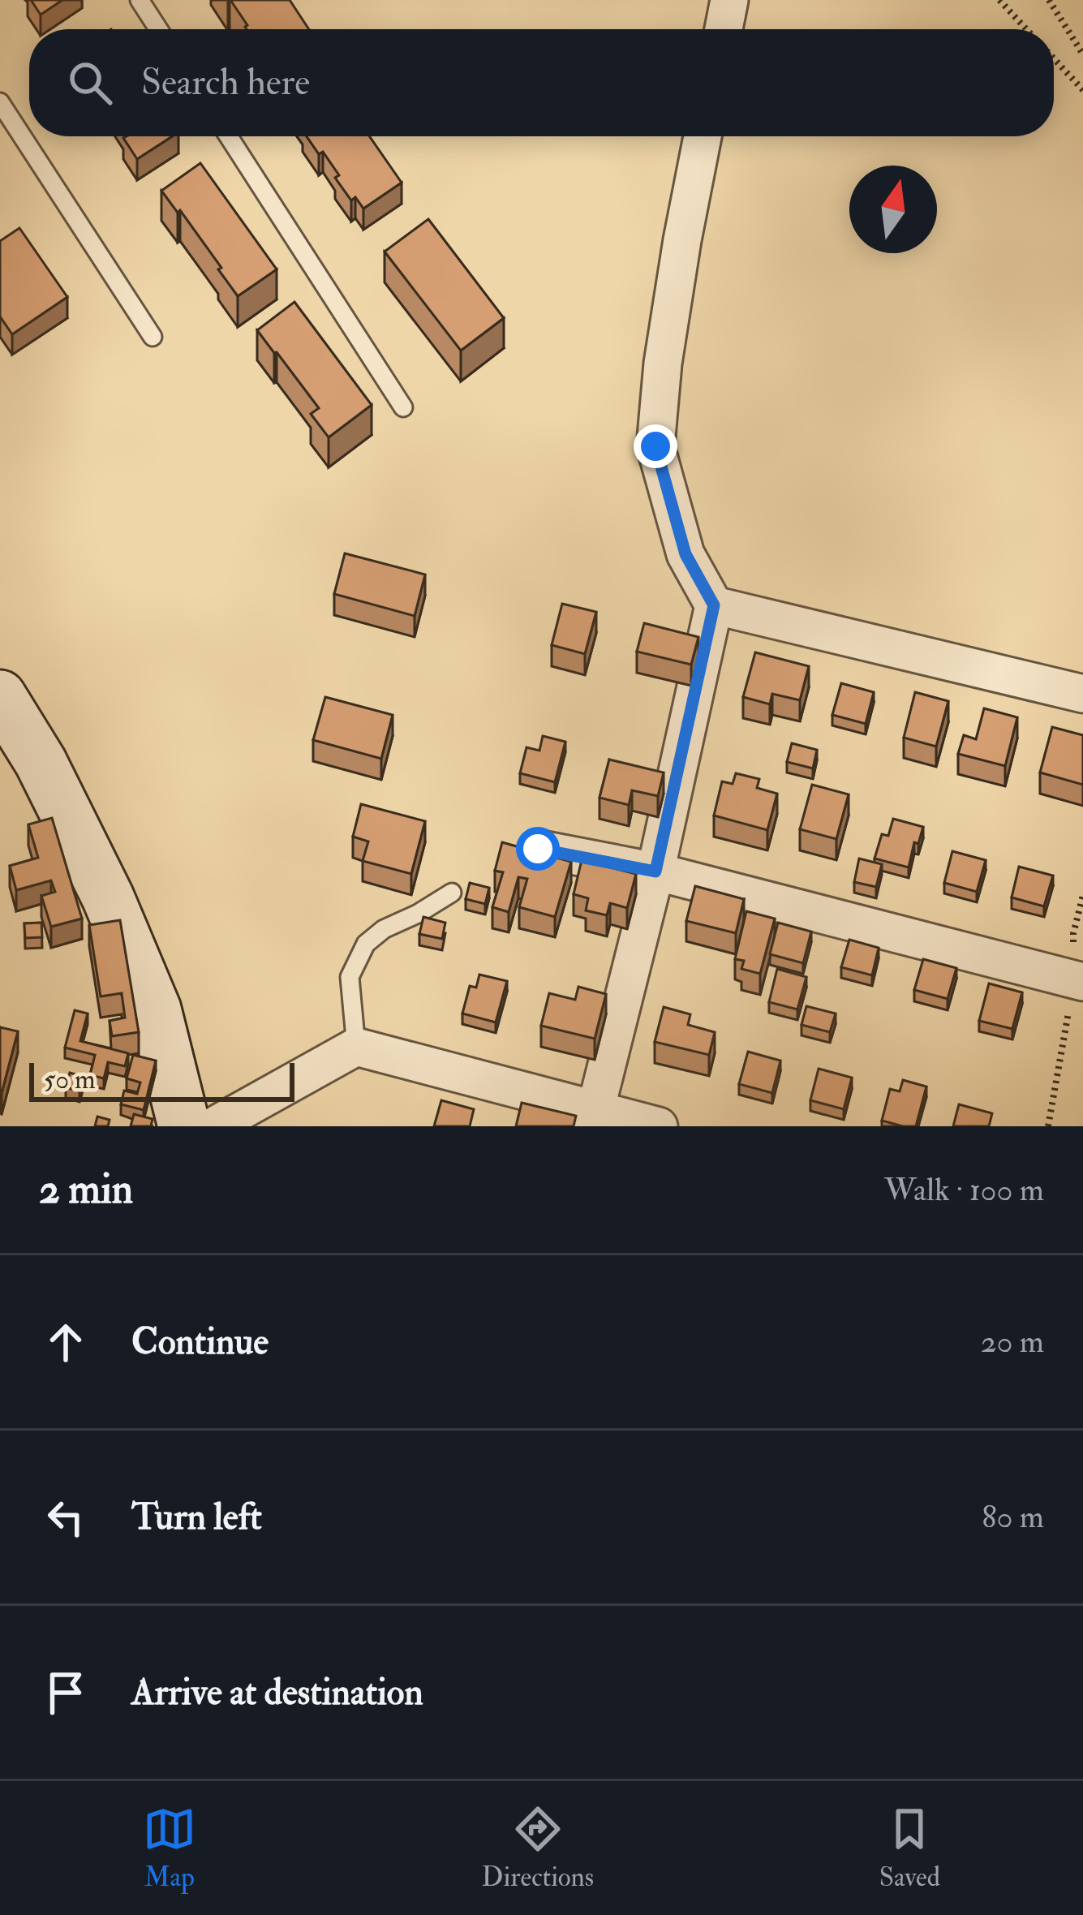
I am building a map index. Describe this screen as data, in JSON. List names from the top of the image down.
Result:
{
  "scale_bar": "50 m",
  "north": "top",
  "page": {
    "search": "Search here",
    "scale": "50 m",
    "heading": ["2 min", "Walk · 100 m"],
    "list": [
      ["Continue", "20 m"],
      ["Turn left", "80 m"],
      "Arrive at destination"
    ],
    "nav": ["Map", "Directions", "Saved"]
  }
}
